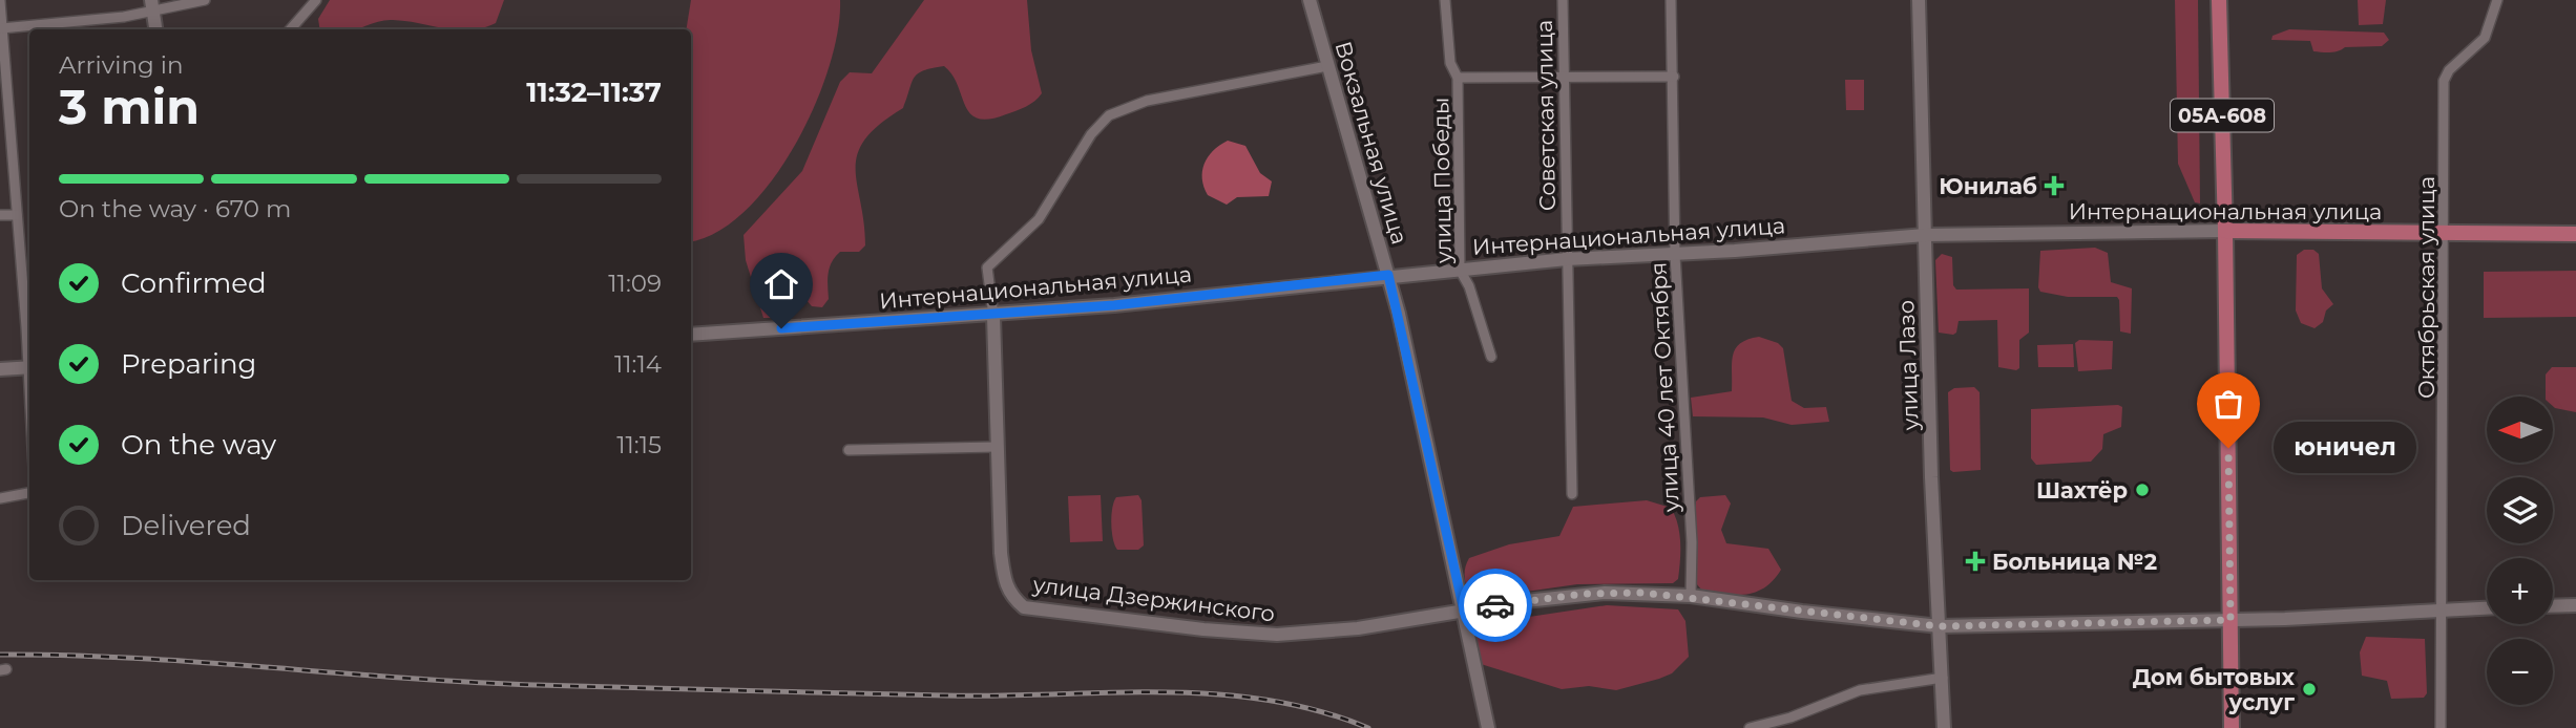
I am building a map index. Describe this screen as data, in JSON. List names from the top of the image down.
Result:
{
  "streets": {
    "main road": [
      "05А-608",
      "Вокзальная улица",
      "Интернациональная улица",
      "улица Лазо",
      "улица Дзержинского"
    ],
    "street": [
      "Советская улица",
      "улица Победы",
      "Октябрьская улица",
      "улица 40 лет Октября"
    ]
  },
  "crossings": [
    ["Советская улица", "Интернациональная улица"],
    ["05А-608", "Интернациональная улица"],
    ["05А-608", "улица Дзержинского"],
    ["Вокзальная улица", "Интернациональная улица"],
    ["Вокзальная улица", "улица Дзержинского"],
    ["улица Победы", "Интернациональная улица"],
    ["Интернациональная улица", "Октябрьская улица"],
    ["Интернациональная улица", "улица Лазо"],
    ["Интернациональная улица", "улица 40 лет Октября"],
    ["Интернациональная улица", "улица Дзержинского"],
    ["Октябрьская улица", "улица Дзержинского"],
    ["улица Лазо", "улица Дзержинского"],
    ["улица 40 лет Октября", "улица Дзержинского"]
  ],
  "places": {
    "health": ["Юнилаб", "Больница №2"],
    "other": ["юничел", "Шахтёр", "Дом бытовых услуг"]
  },
  "north": "left",
  "page": {
    "heading": ["3 min", "Arriving in", "11:32–11:37"],
    "bar": "On the way · 670 m",
    "list": [
      ["Confirmed", "11:09"],
      ["Preparing", "11:14"],
      ["On the way", "11:15"],
      "Delivered"
    ],
    "map_buttons": ["+", "−"],
    "bubble": "юничел"
  }
}
